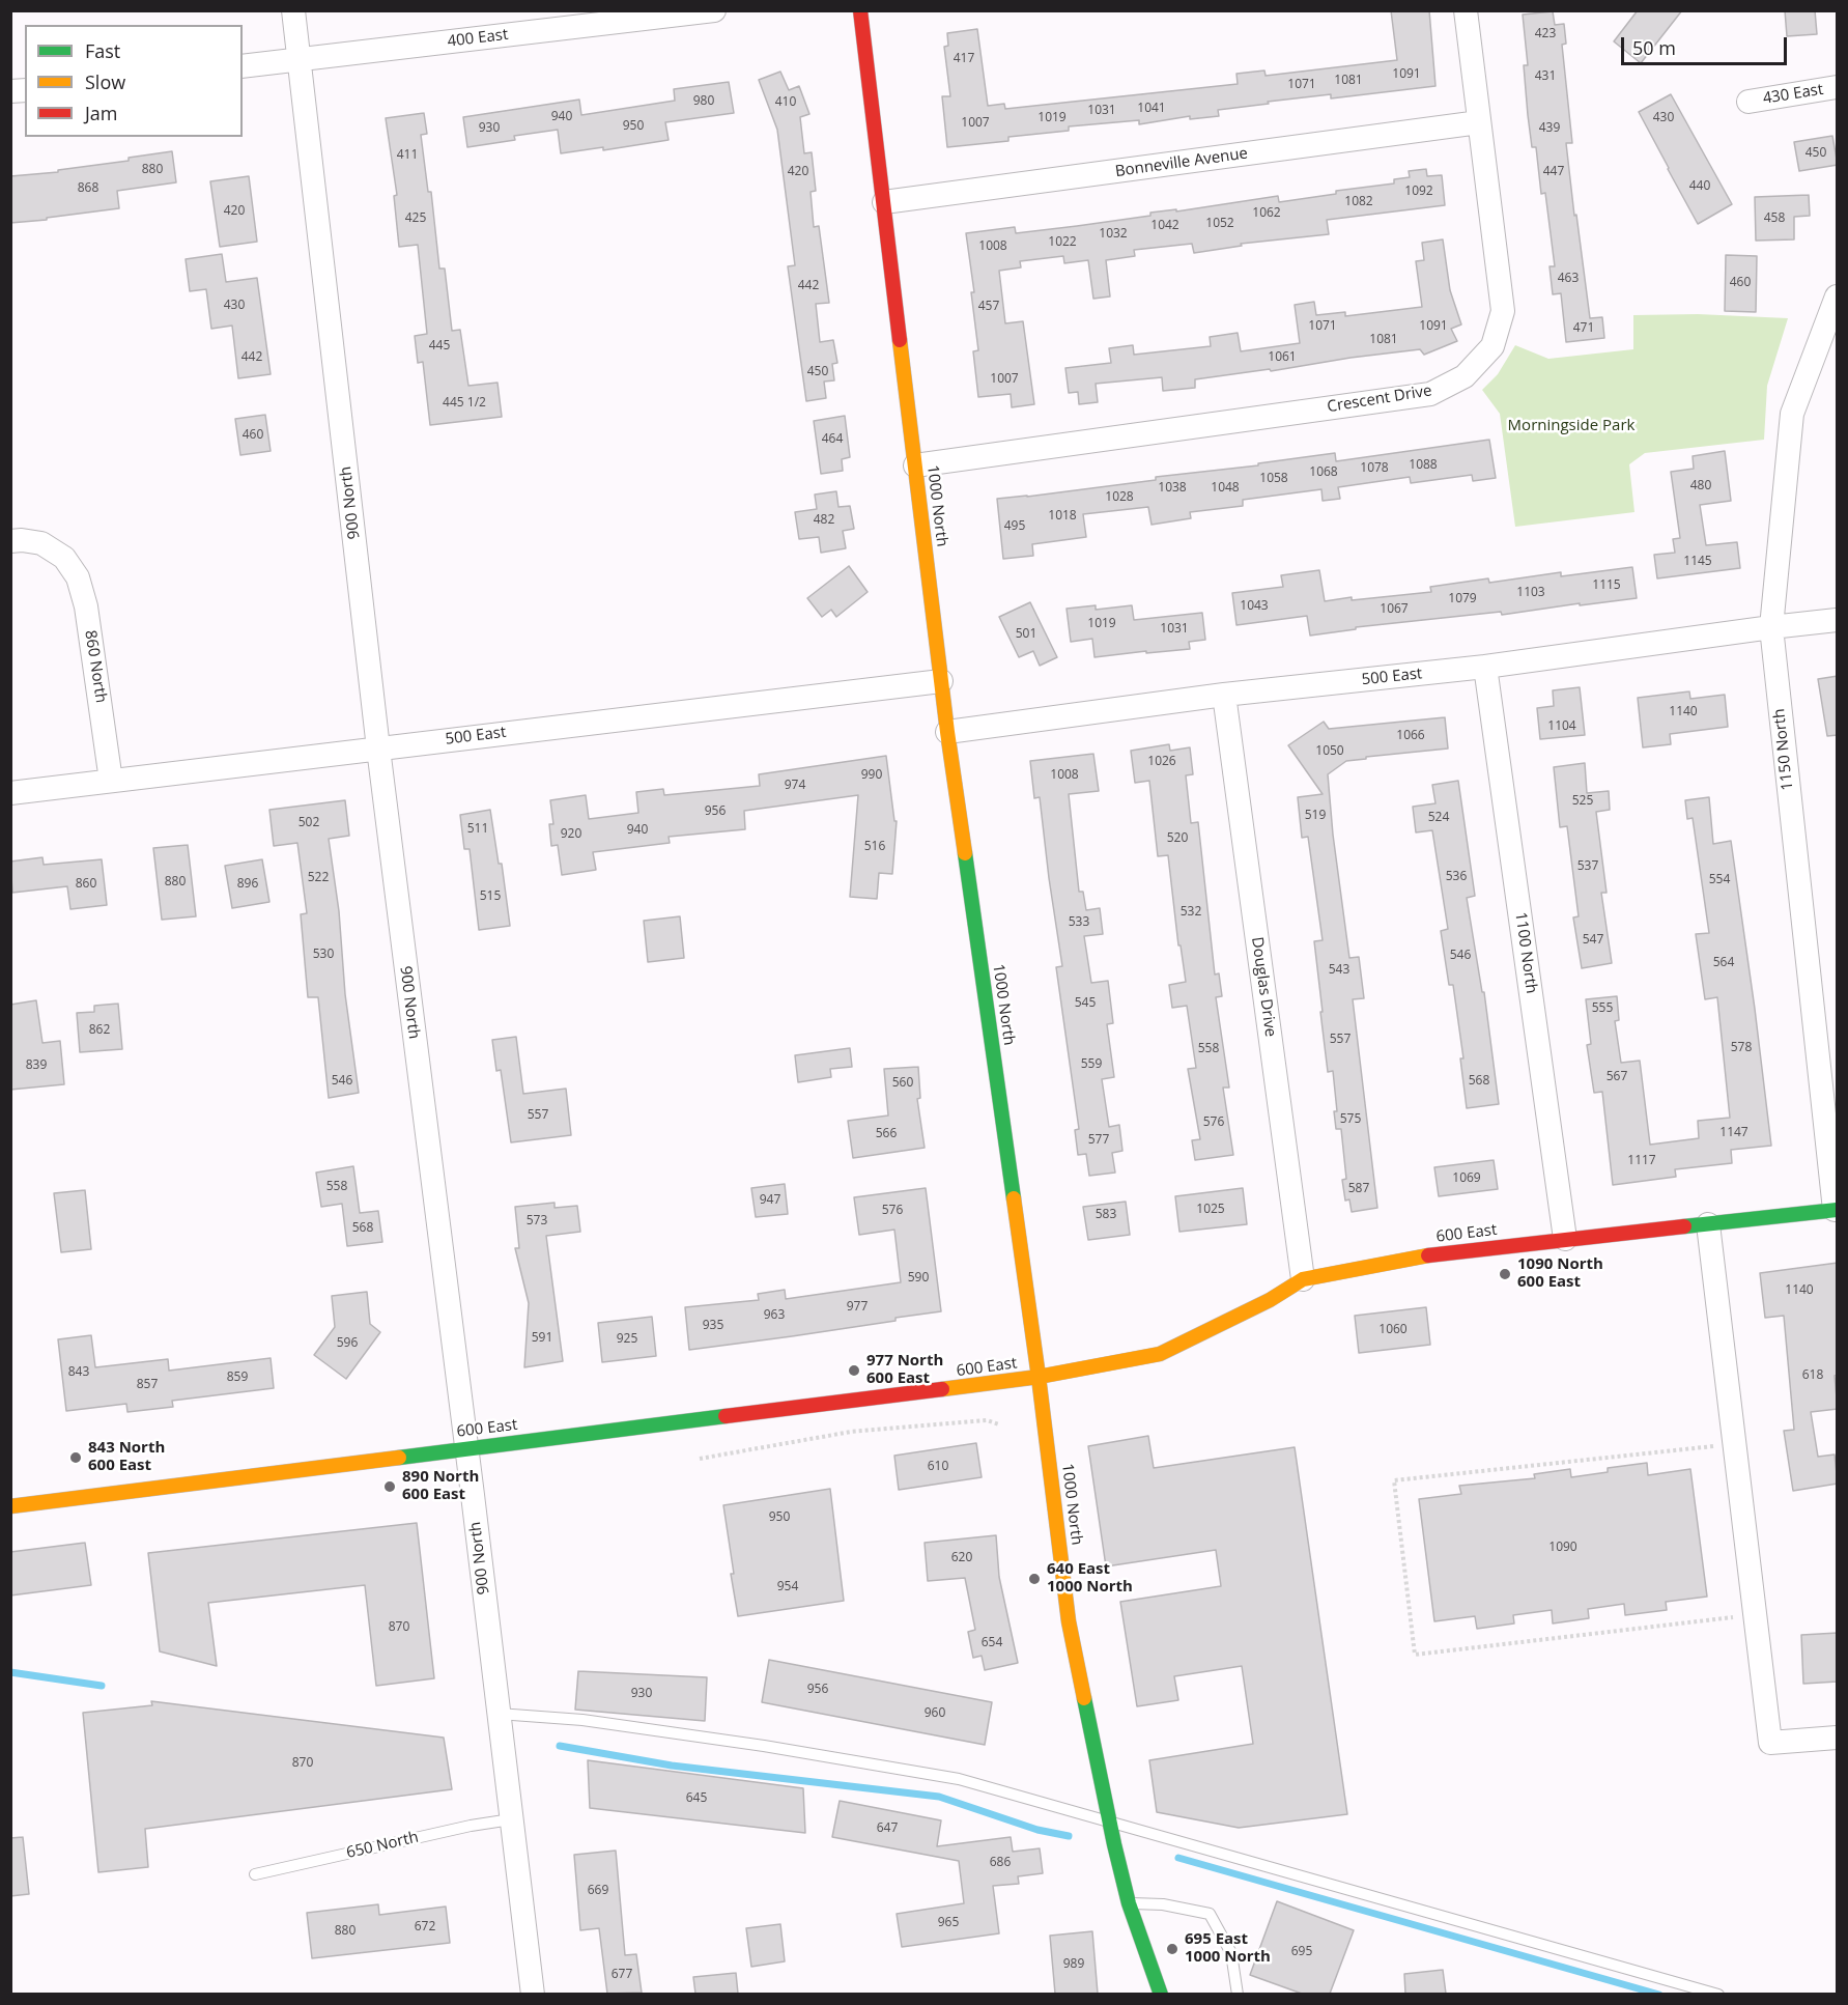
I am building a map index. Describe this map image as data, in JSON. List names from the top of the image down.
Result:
{
  "streets": {
    "street": [
      "400 East",
      "430 East",
      "Bonneville Avenue",
      "Crescent Drive",
      "900 North",
      "1000 North",
      "860 North",
      "500 East",
      "1150 North",
      "1100 North",
      "Douglas Drive",
      "600 East"
    ],
    "lane": ["650 North"]
  },
  "crossings": [
    ["400 East", "900 North"],
    ["Bonneville Avenue", "Crescent Drive"],
    ["Bonneville Avenue", "1000 North"],
    ["Crescent Drive", "1000 North"],
    ["900 North", "500 East"],
    ["900 North", "600 East"],
    ["900 North", "650 North"],
    ["1000 North", "500 East"],
    ["1000 North", "600 East"],
    ["860 North", "500 East"],
    ["500 East", "1150 North"],
    ["500 East", "1100 North"],
    ["500 East", "Douglas Drive"],
    ["1150 North", "600 East"],
    ["1100 North", "600 East"],
    ["Douglas Drive", "600 East"]
  ],
  "parks": ["Morningside Park"],
  "places": [
    "1090 North 600 East",
    "977 North 600 East",
    "843 North 600 East",
    "890 North 600 East",
    "640 East 1000 North",
    "695 East 1000 North"
  ],
  "house_numbers": [
    "423",
    "417",
    "1091",
    "431",
    "1081",
    "1071",
    "980",
    "410",
    "1041",
    "1031",
    "940",
    "1019",
    "430",
    "1007",
    "950",
    "930",
    "439",
    "450",
    "411",
    "880",
    "420",
    "447",
    "440",
    "868",
    "1092",
    "1082",
    "420",
    "1062",
    "425",
    "458",
    "1052",
    "1042",
    "1032",
    "1022",
    "1008",
    "463",
    "460",
    "442",
    "430",
    "457",
    "1071",
    "1091",
    "471",
    "1081",
    "445",
    "442",
    "1061",
    "450",
    "1007",
    "445 1/2",
    "460",
    "464",
    "1088",
    "1078",
    "1068",
    "1058",
    "480",
    "1038",
    "1048",
    "1028",
    "1018",
    "482",
    "495",
    "1145",
    "1115",
    "1103",
    "1079",
    "1043",
    "1067",
    "1019",
    "1031",
    "501",
    "1140",
    "1104",
    "1066",
    "1050",
    "1026",
    "990",
    "1008",
    "974",
    "525",
    "956",
    "519",
    "524",
    "502",
    "511",
    "940",
    "920",
    "520",
    "516",
    "537",
    "536",
    "522",
    "554",
    "880",
    "860",
    "896",
    "515",
    "532",
    "533",
    "547",
    "530",
    "546",
    "564",
    "543",
    "545",
    "555",
    "862",
    "557",
    "578",
    "558",
    "559",
    "839",
    "567",
    "546",
    "568",
    "560",
    "557",
    "575",
    "576",
    "1147",
    "566",
    "577",
    "1117",
    "1069",
    "558",
    "587",
    "947",
    "1025",
    "576",
    "583",
    "573",
    "568",
    "590",
    "1140",
    "977",
    "963",
    "935",
    "1060",
    "591",
    "925",
    "596",
    "843",
    "618",
    "859",
    "857",
    "610",
    "950",
    "1090",
    "620",
    "954",
    "870",
    "654",
    "956",
    "930",
    "960",
    "870",
    "645",
    "647",
    "686",
    "669",
    "965",
    "672",
    "880",
    "695",
    "989",
    "677"
  ],
  "legend": ["Fast", "Slow", "Jam"],
  "scale_bar": "50 m"
}
